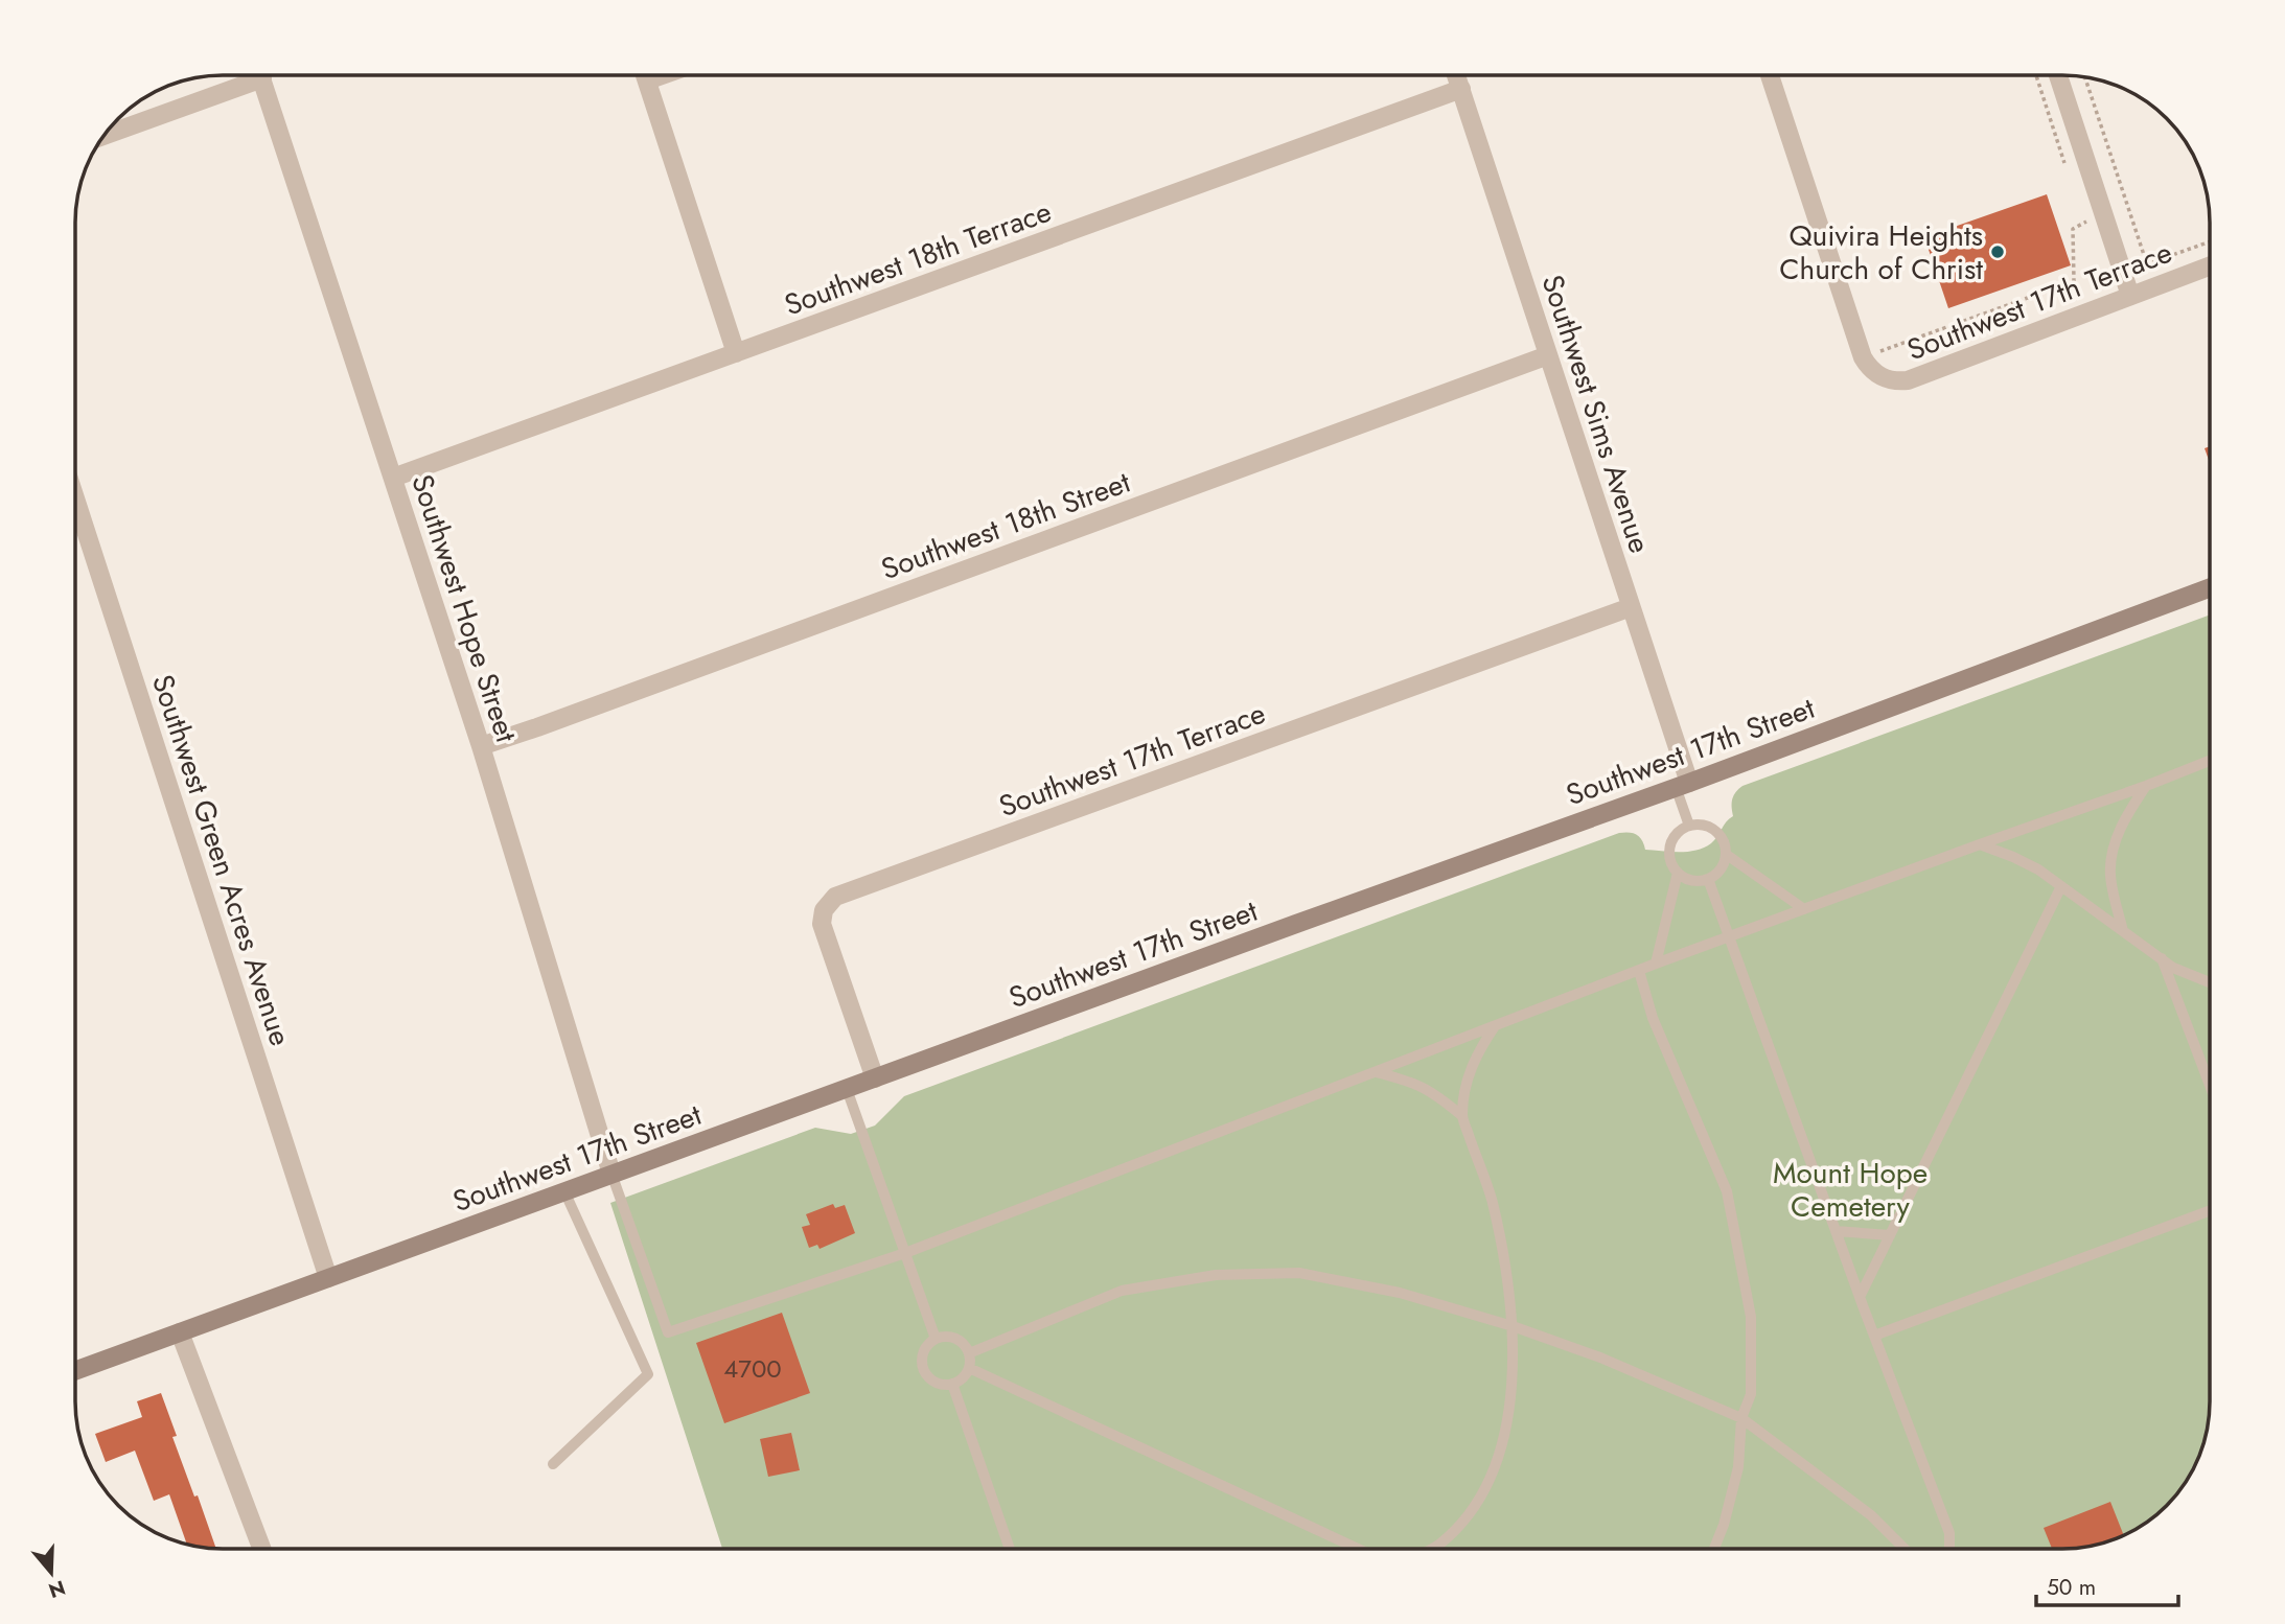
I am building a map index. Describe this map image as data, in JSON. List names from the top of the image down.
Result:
{
  "streets": {
    "main road": ["Southwest 17th Street"],
    "street": [
      "Southwest 18th Terrace",
      "Southwest 17th Terrace",
      "Southwest Sims Avenue",
      "Southwest 18th Street",
      "Southwest Hope Street",
      "Southwest Green Acres Avenue"
    ]
  },
  "crossings": [
    ["Southwest 18th Terrace", "Southwest Sims Avenue"],
    ["Southwest 18th Terrace", "Southwest Hope Street"],
    ["Southwest 17th Terrace", "Southwest Sims Avenue"],
    ["Southwest 17th Terrace", "Southwest 17th Street"],
    ["Southwest Sims Avenue", "Southwest 18th Street"],
    ["Southwest Sims Avenue", "Southwest 17th Street"],
    ["Southwest 18th Street", "Southwest Hope Street"],
    ["Southwest Hope Street", "Southwest 17th Street"],
    ["Southwest 17th Street", "Southwest Green Acres Avenue"]
  ],
  "parks": ["Mount Hope Cemetery"],
  "places": ["Quivira Heights Church of Christ"],
  "house_numbers": ["4700"],
  "scale_bar": "50 m",
  "north": "bottom"
}
